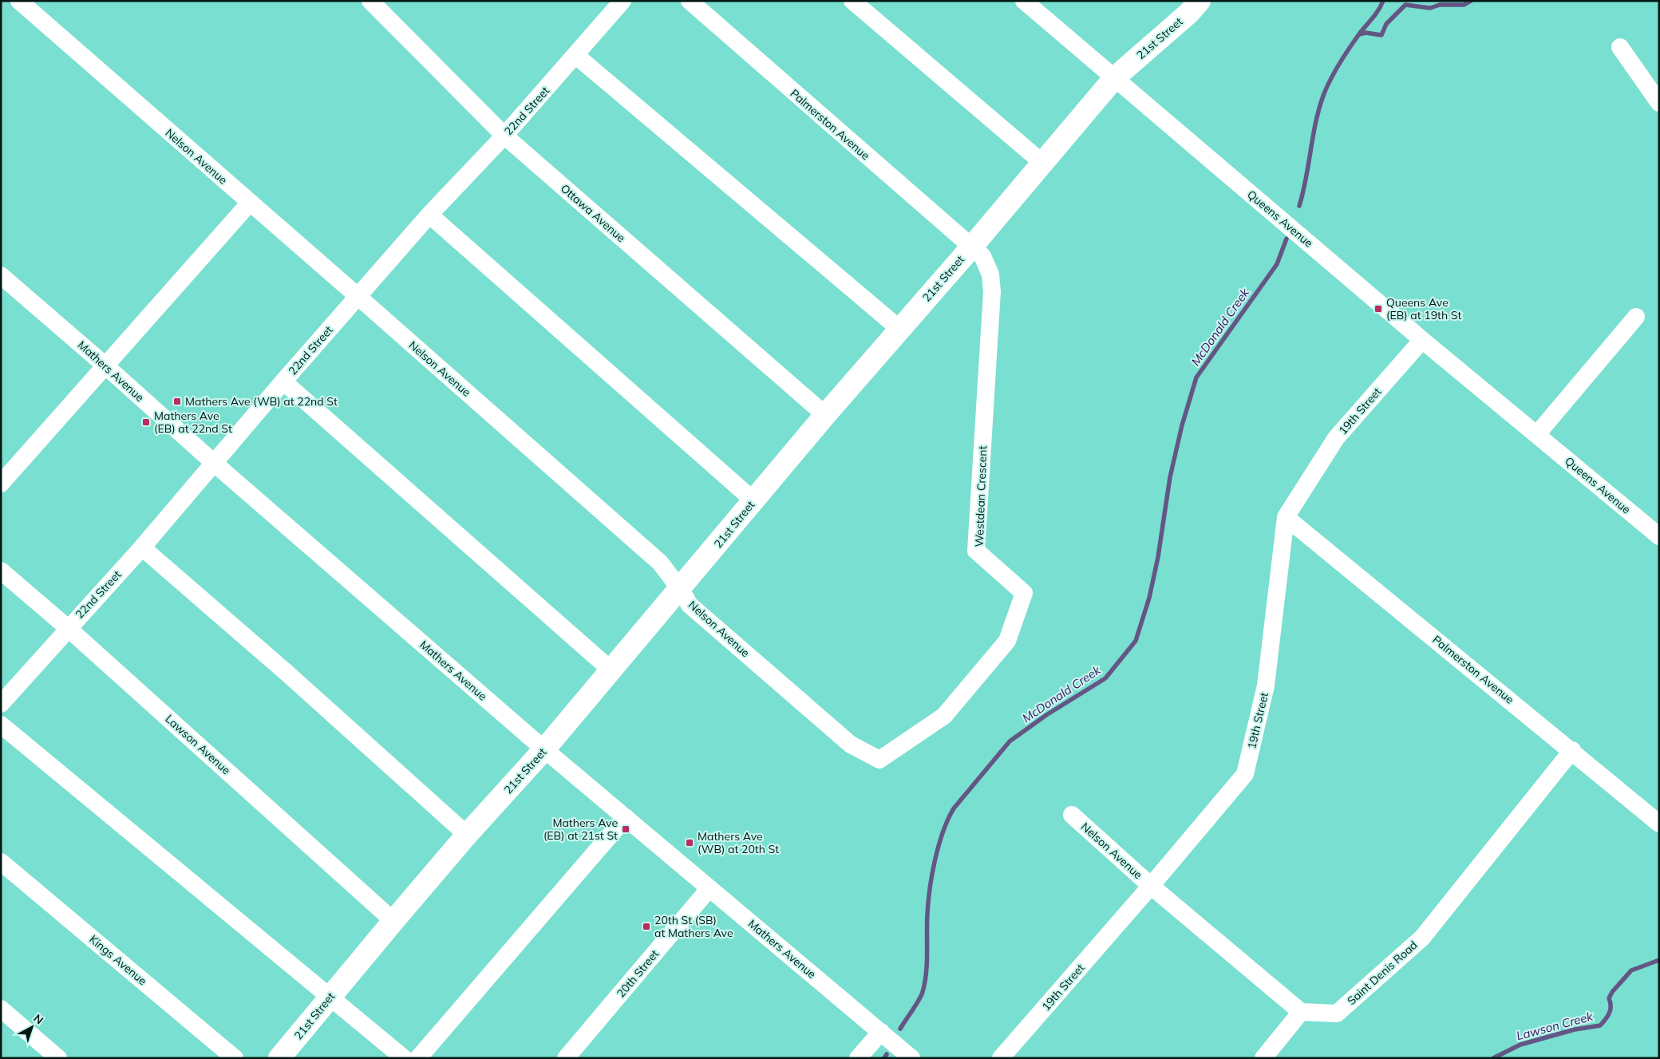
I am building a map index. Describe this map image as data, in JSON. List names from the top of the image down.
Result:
{
  "streets": {
    "main road": ["21st Street"],
    "street": [
      "22nd Street",
      "Palmerston Avenue",
      "Nelson Avenue",
      "Ottawa Avenue",
      "Queens Avenue",
      "Mathers Avenue",
      "19th Street",
      "Westdean Crescent",
      "Lawson Avenue",
      "Kings Avenue",
      "Saint Denis Road",
      "20th Street"
    ]
  },
  "crossings": [
    ["21st Street", "Palmerston Avenue"],
    ["21st Street", "Nelson Avenue"],
    ["21st Street", "Ottawa Avenue"],
    ["21st Street", "Queens Avenue"],
    ["21st Street", "Mathers Avenue"],
    ["21st Street", "Westdean Crescent"],
    ["21st Street", "Lawson Avenue"],
    ["22nd Street", "Nelson Avenue"],
    ["22nd Street", "Ottawa Avenue"],
    ["22nd Street", "Mathers Avenue"],
    ["22nd Street", "Lawson Avenue"],
    ["Palmerston Avenue", "19th Street"],
    ["Palmerston Avenue", "Westdean Crescent"],
    ["Palmerston Avenue", "Saint Denis Road"],
    ["Nelson Avenue", "19th Street"],
    ["Nelson Avenue", "Westdean Crescent"],
    ["Queens Avenue", "19th Street"],
    ["Mathers Avenue", "20th Street"]
  ],
  "water": ["McDonald Creek", "Lawson Creek"],
  "places": {
    "transit": [
      "Queens Ave (EB) at 19th St",
      "Mathers Ave (WB) at 22nd St",
      "Mathers Ave (EB) at 22nd St",
      "Mathers Ave (EB) at 21st St",
      "Mathers Ave (WB) at 20th St",
      "20th St (SB) at Mathers Ave"
    ]
  },
  "north": "top right"
}
